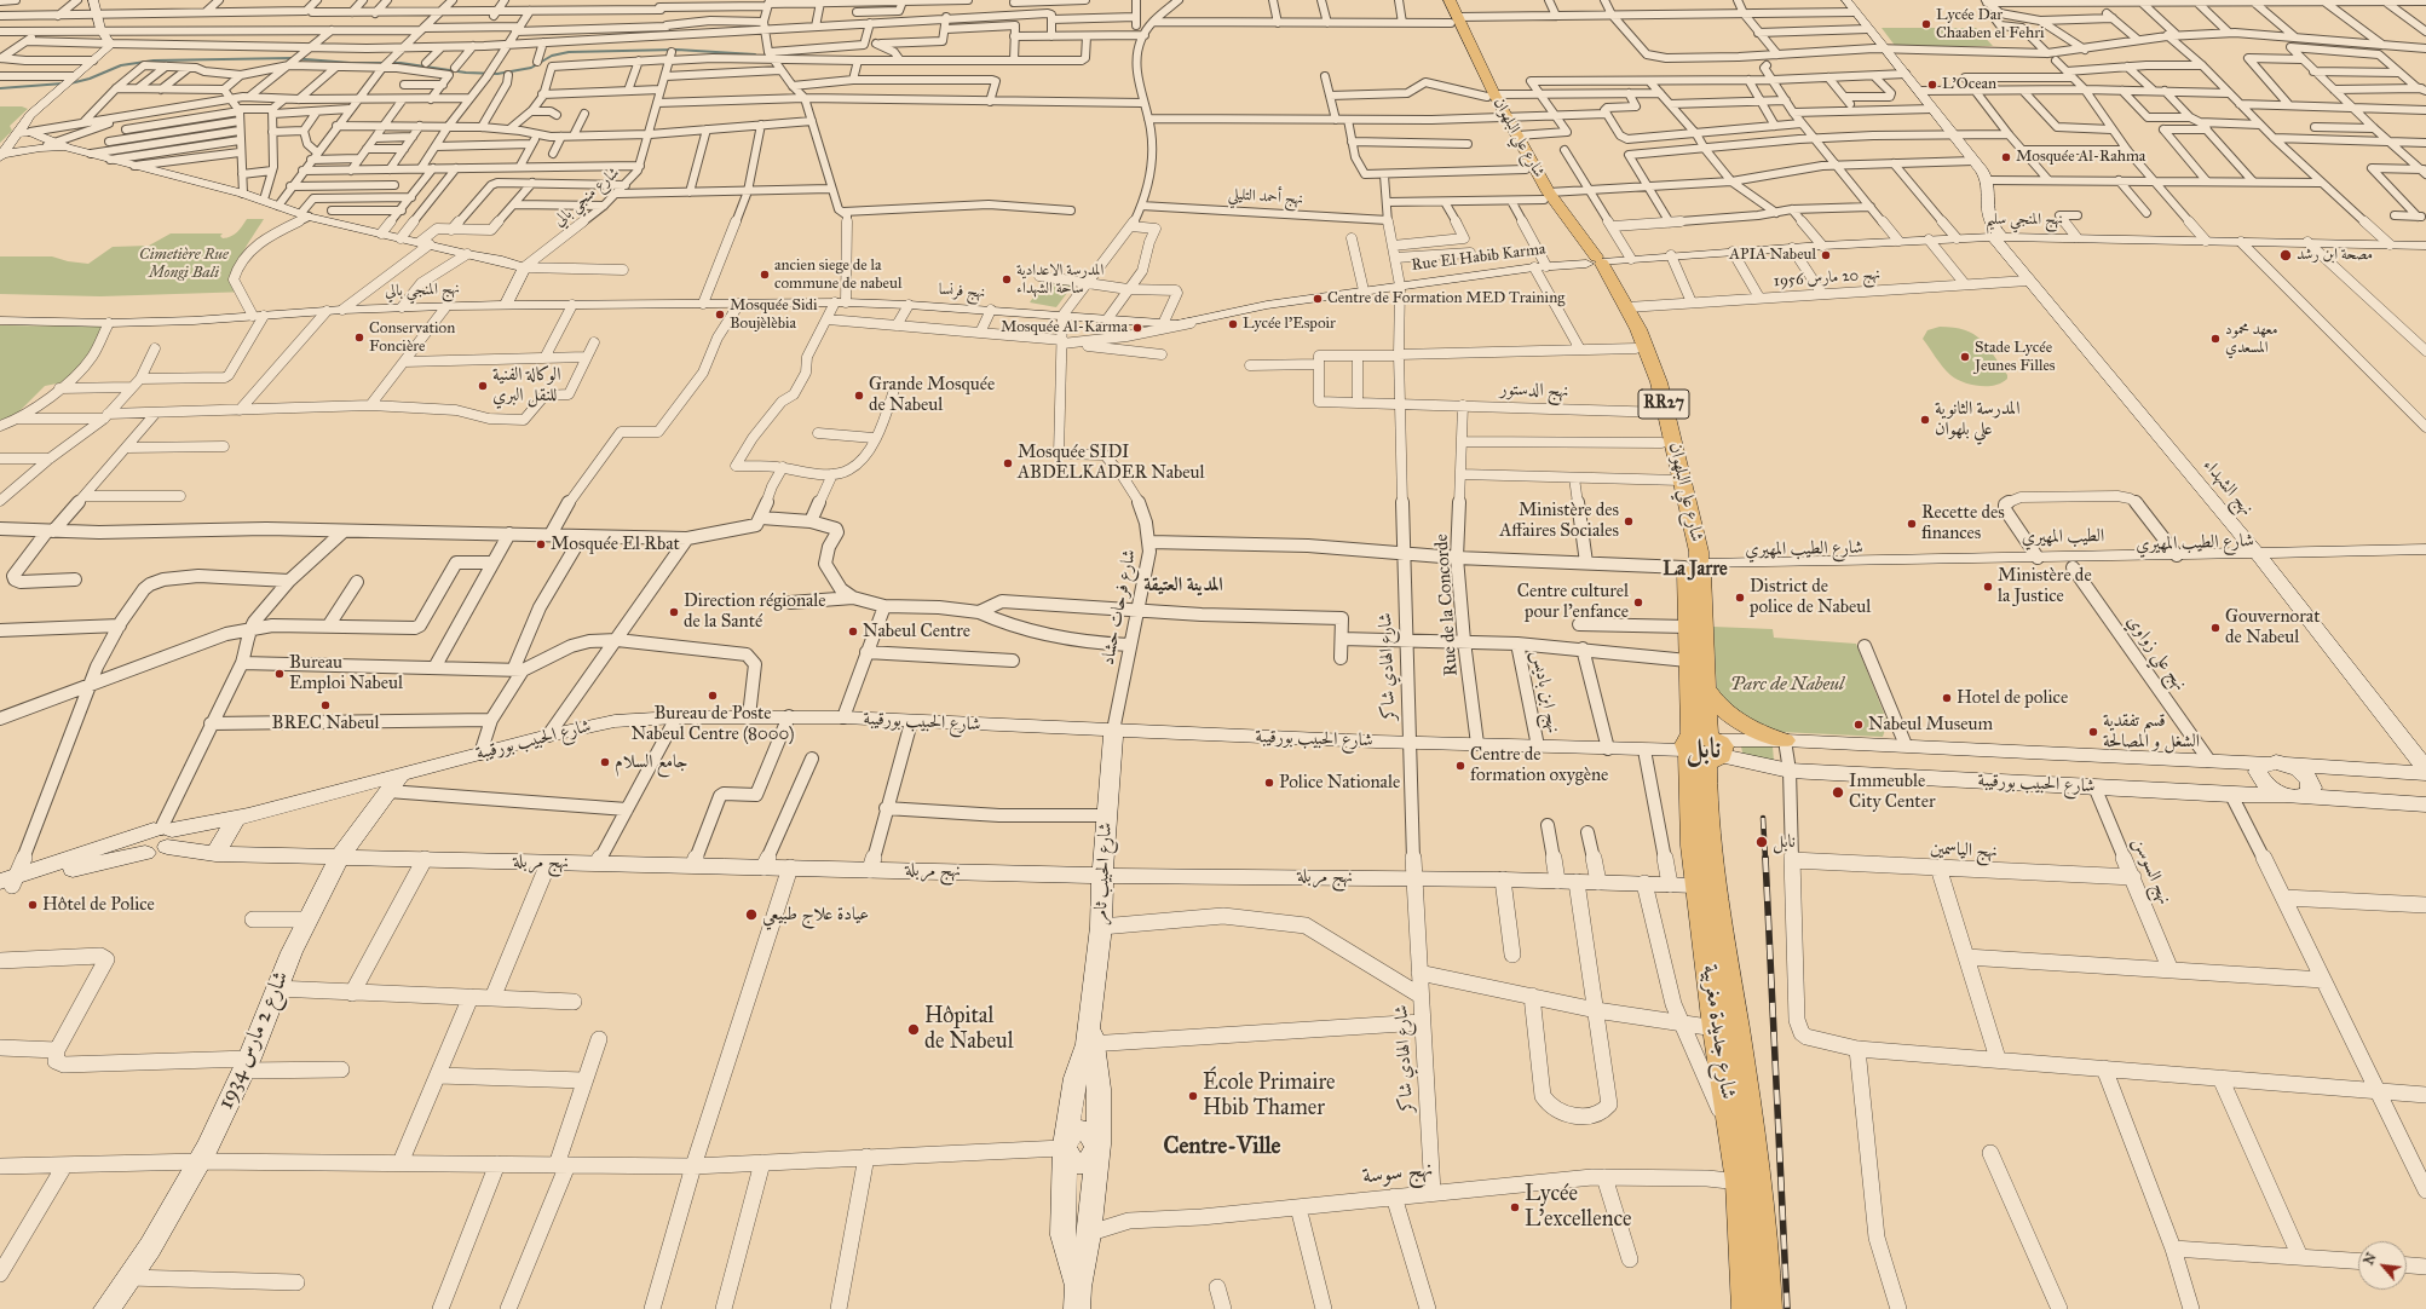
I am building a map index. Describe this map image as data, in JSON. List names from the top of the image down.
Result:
{
  "streets": {
    "main road": ["شارع علي البلهوان", "RR27", "شارع جديدة مغربية"],
    "street": [
      "شارع منجي بالي",
      "نهج أحمد التليلي",
      "نهج المنجي سليم",
      "Rue El Habib Karma",
      "نهج 20 مارس 1956",
      "نهج المنجي بالي",
      "نهج فرنسا",
      "نهج الدستور",
      "نهج الشهداء",
      "الطيب المهيري",
      "شارع الطيب المهيري",
      "Rue de la Concorde",
      "شارع فرحات حشاد",
      "نهج علي زواوي",
      "شارع الهادي شاكر",
      "نهج ابن باديس",
      "شارع الحبيب بورقيبة",
      "نهج الياسمين",
      "نهج مربلة",
      "نهج السوسن",
      "شارع الحبيب ثامر",
      "شارع 2 مارس 1934",
      "نهج سوسة"
    ]
  },
  "crossings": [
    ["شارع علي البلهوان", "نهج المنجي سليم"],
    ["شارع علي البلهوان", "Rue El Habib Karma"],
    ["شارع علي البلهوان", "نهج 20 مارس 1956"],
    ["شارع علي البلهوان", "نهج الدستور"],
    ["شارع علي البلهوان", "RR27"],
    ["شارع علي البلهوان", "الطيب المهيري"],
    ["شارع علي البلهوان", "شارع الطيب المهيري"],
    ["شارع علي البلهوان", "شارع الحبيب بورقيبة"],
    ["شارع علي البلهوان", "شارع جديدة مغربية"],
    ["نهج أحمد التليلي", "شارع الهادي شاكر"],
    ["نهج المنجي سليم", "Rue El Habib Karma"],
    ["نهج المنجي سليم", "نهج الشهداء"],
    ["Rue El Habib Karma", "نهج فرنسا"],
    ["Rue El Habib Karma", "شارع الهادي شاكر"],
    ["نهج 20 مارس 1956", "نهج الشهداء"],
    ["نهج المنجي بالي", "نهج فرنسا"],
    ["نهج فرنسا", "شارع فرحات حشاد"],
    ["نهج الدستور", "Rue de la Concorde"],
    ["نهج الدستور", "شارع الهادي شاكر"],
    ["نهج الشهداء", "الطيب المهيري"],
    ["نهج الشهداء", "شارع الطيب المهيري"],
    ["الطيب المهيري", "شارع الطيب المهيري"],
    ["شارع الطيب المهيري", "نهج علي زواوي"],
    ["Rue de la Concorde", "شارع الحبيب بورقيبة"],
    ["شارع فرحات حشاد", "شارع الحبيب بورقيبة"],
    ["شارع فرحات حشاد", "شارع الحبيب ثامر"],
    ["نهج علي زواوي", "شارع الحبيب بورقيبة"],
    ["شارع الهادي شاكر", "شارع الحبيب بورقيبة"],
    ["شارع الهادي شاكر", "نهج مربلة"],
    ["شارع الهادي شاكر", "نهج سوسة"],
    ["نهج ابن باديس", "شارع الحبيب بورقيبة"],
    ["شارع الحبيب بورقيبة", "نهج مربلة"],
    ["شارع الحبيب بورقيبة", "نهج السوسن"],
    ["شارع الحبيب بورقيبة", "شارع الحبيب ثامر"],
    ["شارع الحبيب بورقيبة", "شارع جديدة مغربية"],
    ["شارع الحبيب بورقيبة", "شارع 2 مارس 1934"],
    ["نهج الياسمين", "نهج السوسن"],
    ["نهج مربلة", "شارع الحبيب ثامر"],
    ["نهج مربلة", "شارع جديدة مغربية"],
    ["نهج مربلة", "شارع 2 مارس 1934"],
    ["شارع الحبيب ثامر", "نهج سوسة"],
    ["شارع جديدة مغربية", "نهج سوسة"]
  ],
  "districts": [
    "La Jarre",
    "المدينة العتيقة",
    "نابل",
    "Centre-Ville"
  ],
  "parks": ["Cimetière Rue Mongi Bali", "Parc de Nabeul"],
  "places": [
    "Lycée Dar Chaaben el Fehri",
    "L'Ocean",
    "Mosquée Al-Rahma",
    "APIA Nabeul",
    "مصحة ابن رشد",
    "ancien siege de la commune de nabeul",
    "المدرسة الاعدادية ساحة الشهداء",
    "Centre de Formation MED Training",
    "Mosquée Sidi Boujèlèbia",
    "Lycée l'Espoir",
    "Mosquée Al-Karma",
    "Conservation Foncière",
    "معهد محمود المسعدي",
    "Stade Lycée Jeunes Filles",
    "الوكالة الفنية للنقل البري",
    "Grande Mosquée de Nabeul",
    "المدرسة الثانوية علي بلهوان",
    "Mosquée SIDI ABDELKADER Nabeul",
    "Ministère des Affaires Sociales",
    "Recette des finances",
    "Mosquée El Rbat",
    "Ministère de la Justice",
    "District de police de Nabeul",
    "Centre culturel pour l'enfance",
    "Direction régionale de la Santé",
    "Gouvernorat de Nabeul",
    "Nabeul Centre",
    "Bureau Emploi Nabeul",
    "Bureau de Poste Nabeul Centre (8000)",
    "Hotel de police",
    "BREC Nabeul",
    "Nabeul Museum",
    "قسم تفقدية الشغل و المصالحة",
    "جامع السلام",
    "Centre de formation oxygène",
    "Police Nationale",
    "Immeuble City Center",
    "نابل",
    "Hôtel de Police",
    "عيادة علاج طبيعي",
    "Hôpital de Nabeul",
    "École Primaire Hbib Thamer",
    "Lycée L'excellence"
  ],
  "north": "top left"
}
